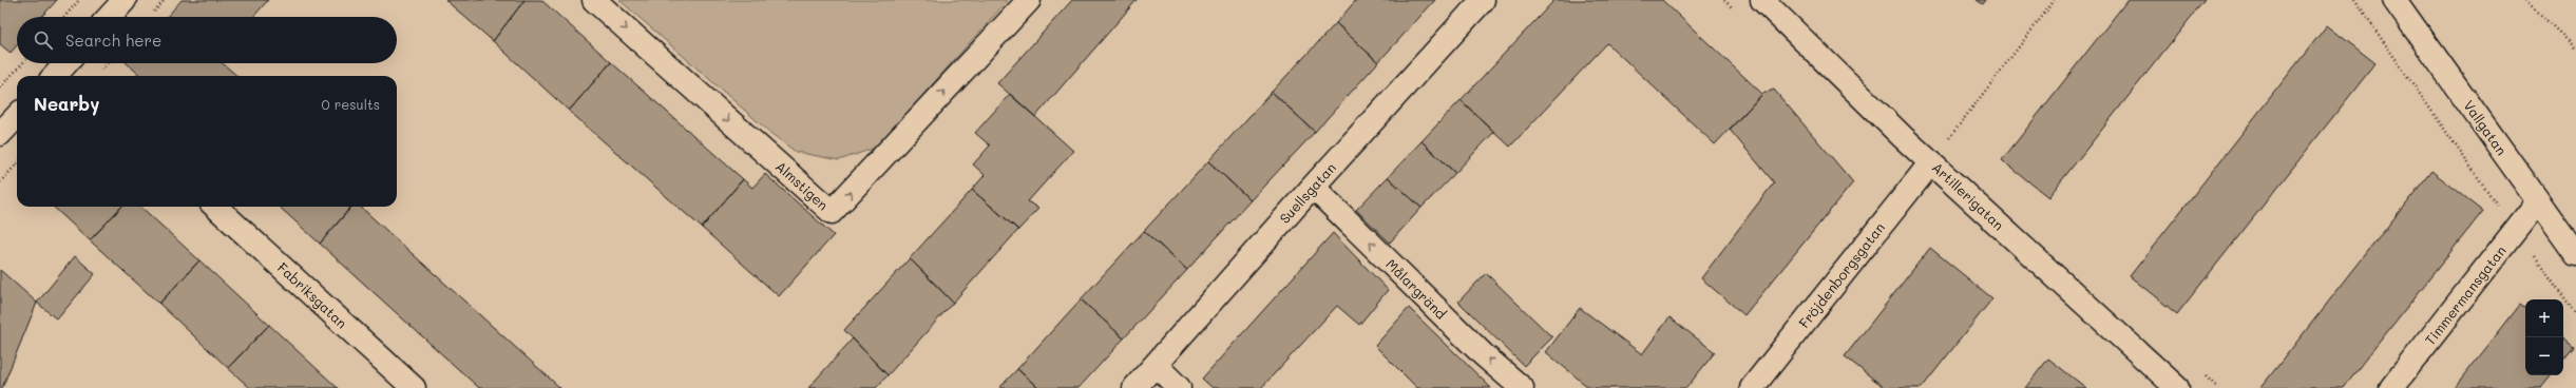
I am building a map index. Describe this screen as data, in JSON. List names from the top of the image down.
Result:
{
  "streets": {
    "street": [
      "Vallgatan",
      "Almstigen",
      "Suellsgatan",
      "Artillerigatan",
      "Fröjdenborgsgatan",
      "Målargränd",
      "Fabriksgatan",
      "Timmermansgatan"
    ]
  },
  "crossings": [
    ["Vallgatan", "Timmermansgatan"],
    ["Suellsgatan", "Målargränd"],
    ["Artillerigatan", "Fröjdenborgsgatan"]
  ],
  "one_way": ["Målargränd"],
  "page": {
    "search": "Search here",
    "heading": ["Nearby", "0 results"],
    "map_buttons": ["+", "−"]
  }
}
